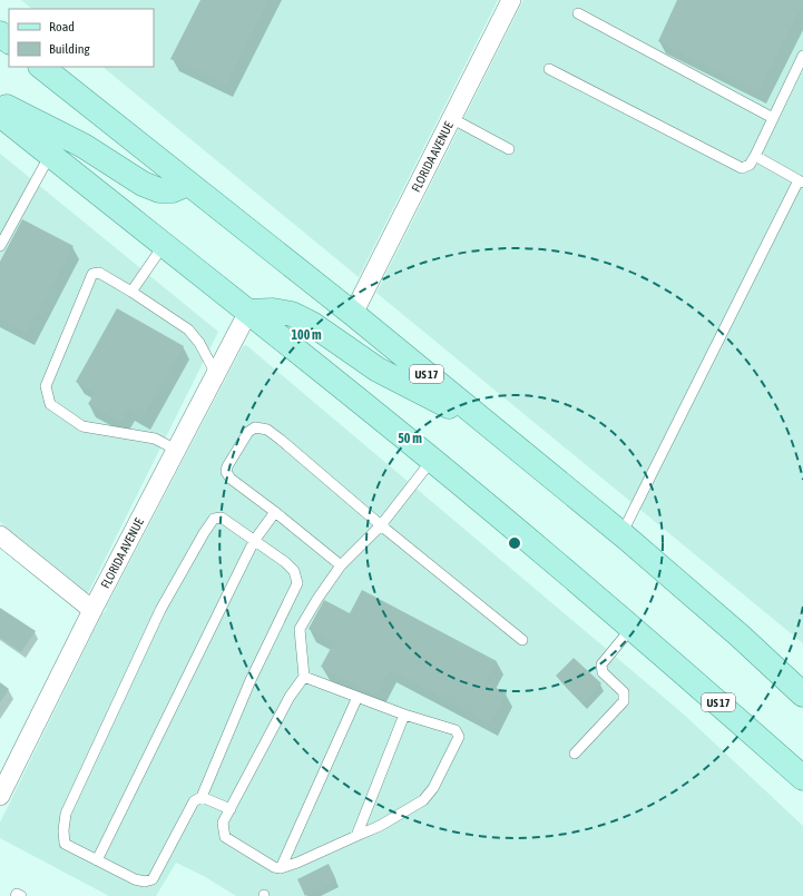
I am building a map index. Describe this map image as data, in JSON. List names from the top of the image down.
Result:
{
  "streets": {
    "main road": ["US 17"],
    "street": ["FLORIDA AVENUE"]
  },
  "crossings": [
    ["FLORIDA AVENUE", "US 17"]
  ],
  "legend": ["Road", "Building"],
  "rings": ["100 m", "50 m"]
}
